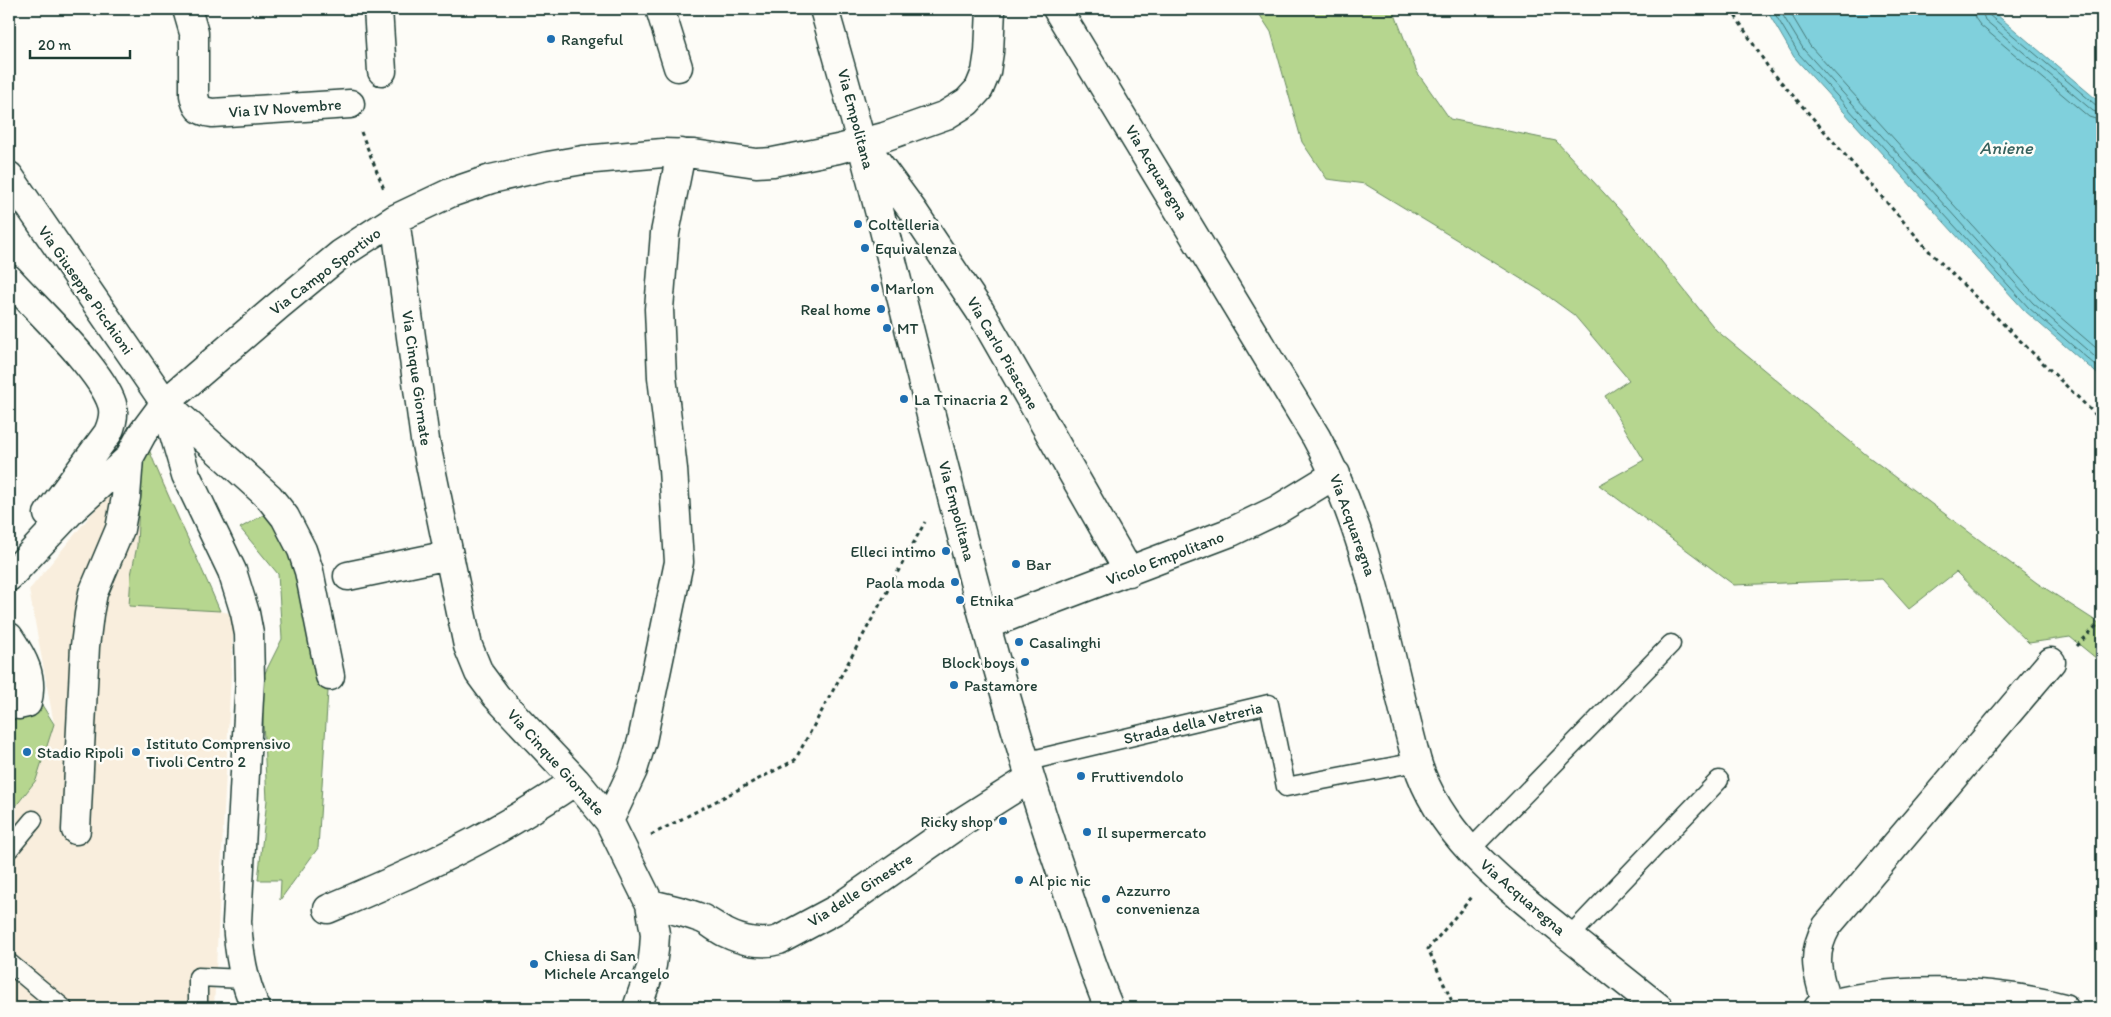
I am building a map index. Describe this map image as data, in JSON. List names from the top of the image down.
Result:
{
  "streets": {
    "street": [
      "Via IV Novembre",
      "Via Empolitana",
      "Via Acquaregna",
      "Via Campo Sportivo",
      "Via Giuseppe Picchioni",
      "Via Carlo Pisacane",
      "Via Cinque Giornate",
      "Vicolo Empolitano",
      "Via delle Ginestre"
    ],
    "lane": ["Strada della Vetreria"]
  },
  "crossings": [
    ["Via IV Novembre", "Via Campo Sportivo"],
    ["Via IV Novembre", "Via Cinque Giornate"],
    ["Via Empolitana", "Via Campo Sportivo"],
    ["Via Empolitana", "Via Carlo Pisacane"],
    ["Via Empolitana", "Vicolo Empolitano"],
    ["Via Empolitana", "Strada della Vetreria"],
    ["Via Empolitana", "Via delle Ginestre"],
    ["Via Acquaregna", "Vicolo Empolitano"],
    ["Via Acquaregna", "Strada della Vetreria"],
    ["Via Campo Sportivo", "Via Giuseppe Picchioni"],
    ["Via Campo Sportivo", "Via Carlo Pisacane"],
    ["Via Campo Sportivo", "Via Cinque Giornate"],
    ["Via Carlo Pisacane", "Vicolo Empolitano"],
    ["Strada della Vetreria", "Via delle Ginestre"]
  ],
  "water": ["Aniene"],
  "places": [
    "Rangeful",
    "Coltelleria",
    "Equivalenza",
    "Marlon",
    "Real home",
    "MT",
    "La Trinacria 2",
    "Elleci intimo",
    "Bar",
    "Paola moda",
    "Etnika",
    "Casalinghi",
    "Block boys",
    "Pastamore",
    "Stadio Ripoli",
    "Istituto Comprensivo Tivoli Centro 2",
    "Fruttivendolo",
    "Ricky shop",
    "Il supermercato",
    "Al pic nic",
    "Azzurro convenienza",
    "Chiesa di San Michele Arcangelo"
  ],
  "scale_bar": "20 m"
}
